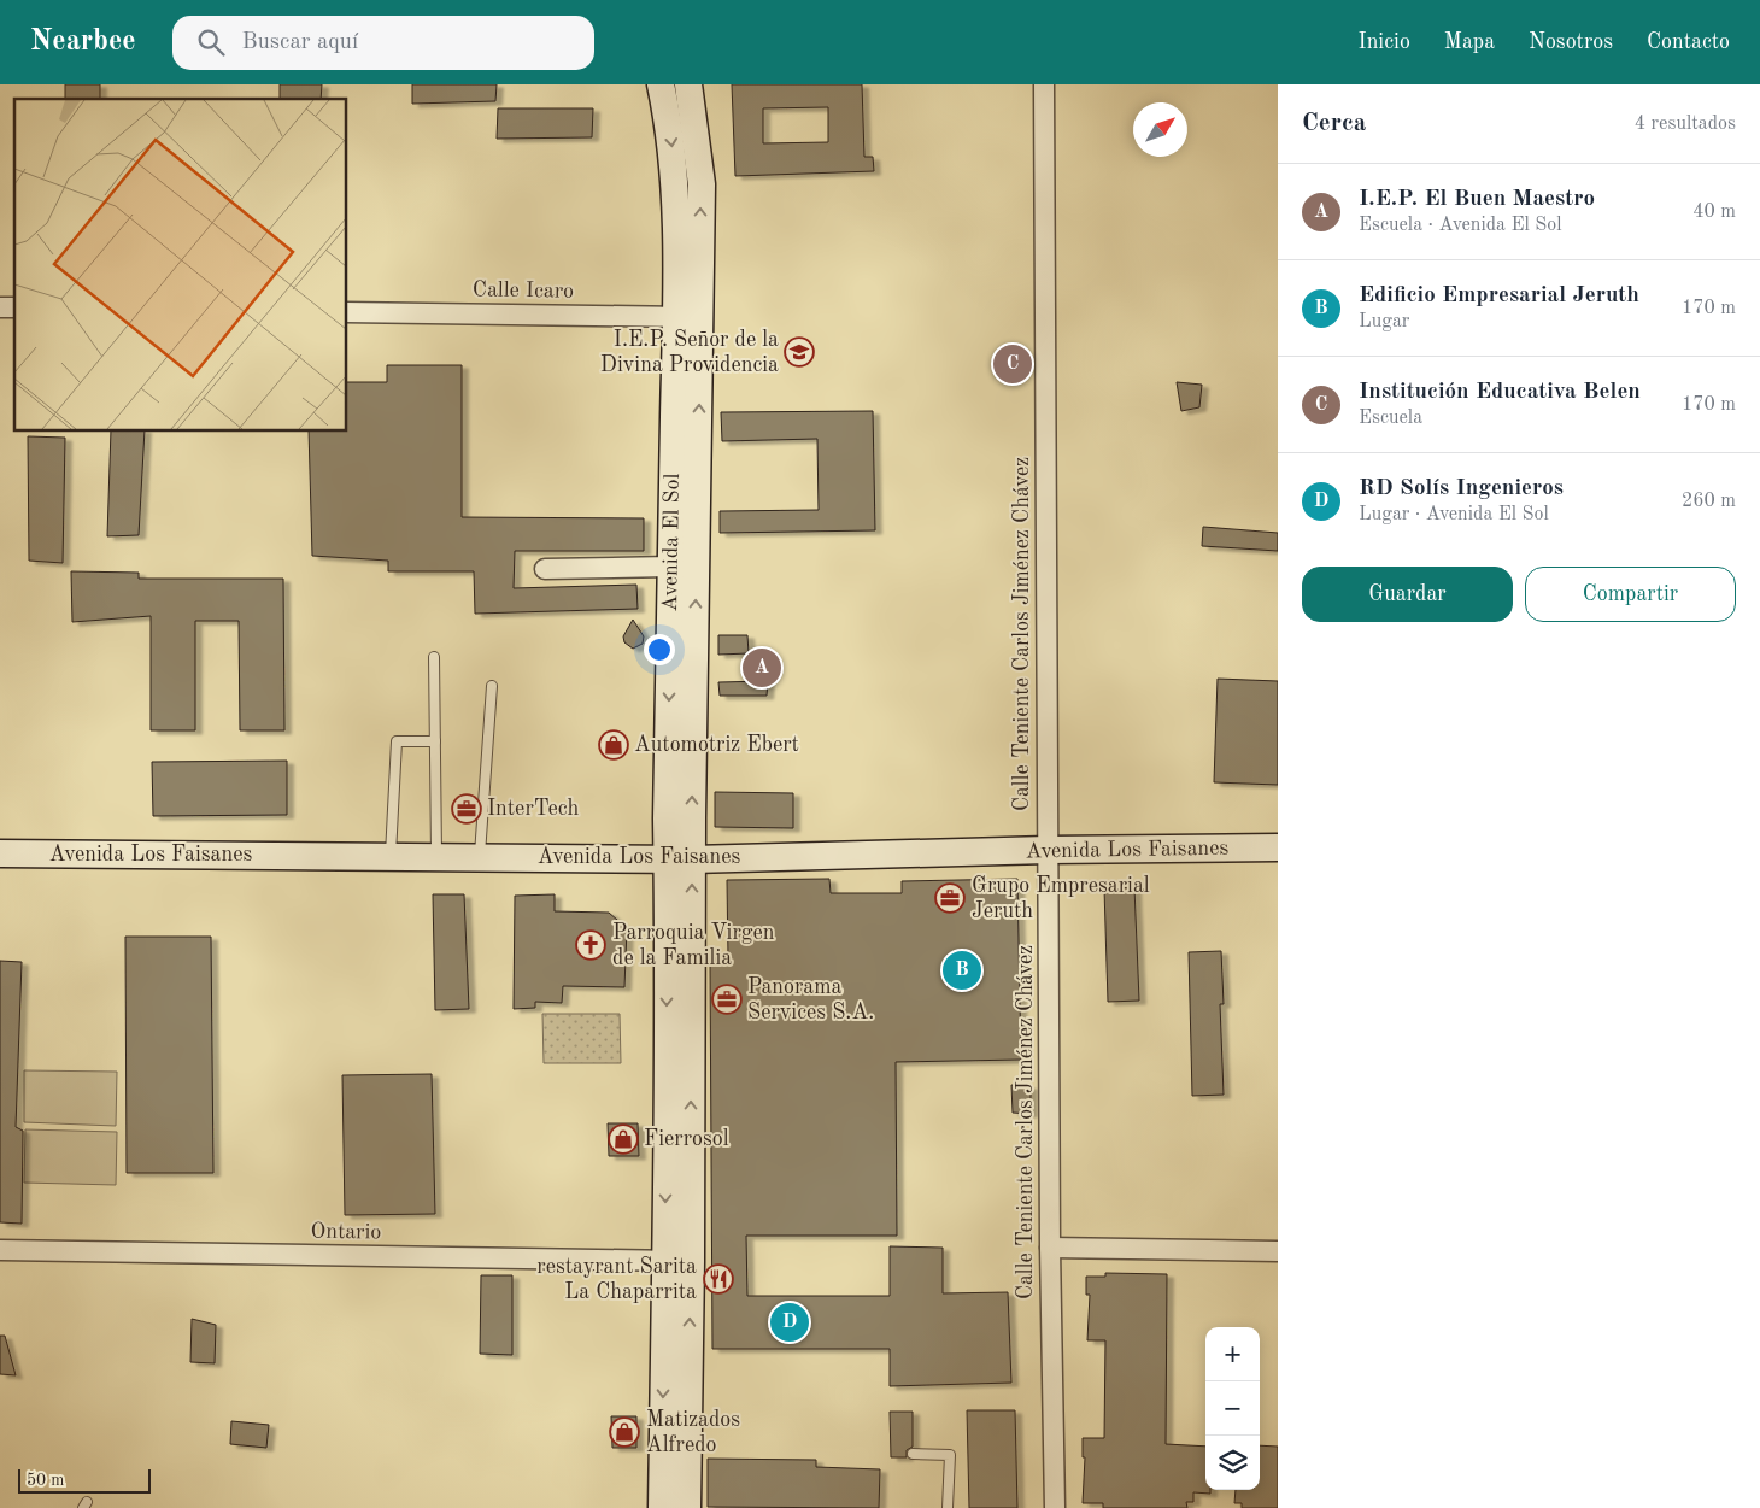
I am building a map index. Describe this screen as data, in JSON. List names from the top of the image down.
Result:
{
  "streets": {
    "main road": ["Avenida El Sol", "Avenida Los Faisanes"],
    "street": ["Calle Icaro", "Calle Teniente Carlos Jiménez Chávez", "Ontario"]
  },
  "crossings": [
    ["Calle Icaro", "Avenida El Sol"],
    ["Avenida El Sol", "Avenida Los Faisanes"],
    ["Avenida El Sol", "Ontario"],
    ["Calle Teniente Carlos Jiménez Chávez", "Avenida Los Faisanes"]
  ],
  "places": {
    "school or university": ["I.E.P. Señor de la Divina Providencia"],
    "shop": ["Automotriz Ebert", "Fierrosol", "Matizados Alfredo"],
    "office": ["InterTech", "Grupo Empresarial Jeruth", "Panorama Services S.A."],
    "church": ["Parroquia Virgen de la Familia"],
    "restaurant": ["restayrant Sarita La Chaparrita"]
  },
  "scale_bar": "50 m",
  "north": "top right",
  "page": {
    "header": "Nearbee",
    "search": "Buscar aquí",
    "nav": [
      "Inicio",
      "Mapa",
      "Nosotros",
      "Contacto"
    ],
    "heading": ["Cerca", "4 resultados"],
    "list": [
      {
        "mark": "A",
        "name": "I.E.P. El Buen Maestro",
        "note": "Escuela · Avenida El Sol",
        "value": "40 m"
      },
      {
        "mark": "B",
        "name": "Edificio Empresarial Jeruth",
        "note": "Lugar",
        "value": "170 m"
      },
      {
        "mark": "C",
        "name": "Institución Educativa Belen",
        "note": "Escuela",
        "value": "170 m"
      },
      {
        "mark": "D",
        "name": "RD Solís Ingenieros",
        "note": "Lugar · Avenida El Sol",
        "value": "260 m"
      }
    ],
    "pins": [
      "C",
      "A",
      "B",
      "D"
    ],
    "buttons": ["Guardar", "Compartir"],
    "map_buttons": ["+", "−"],
    "scale": "50 m"
  }
}
